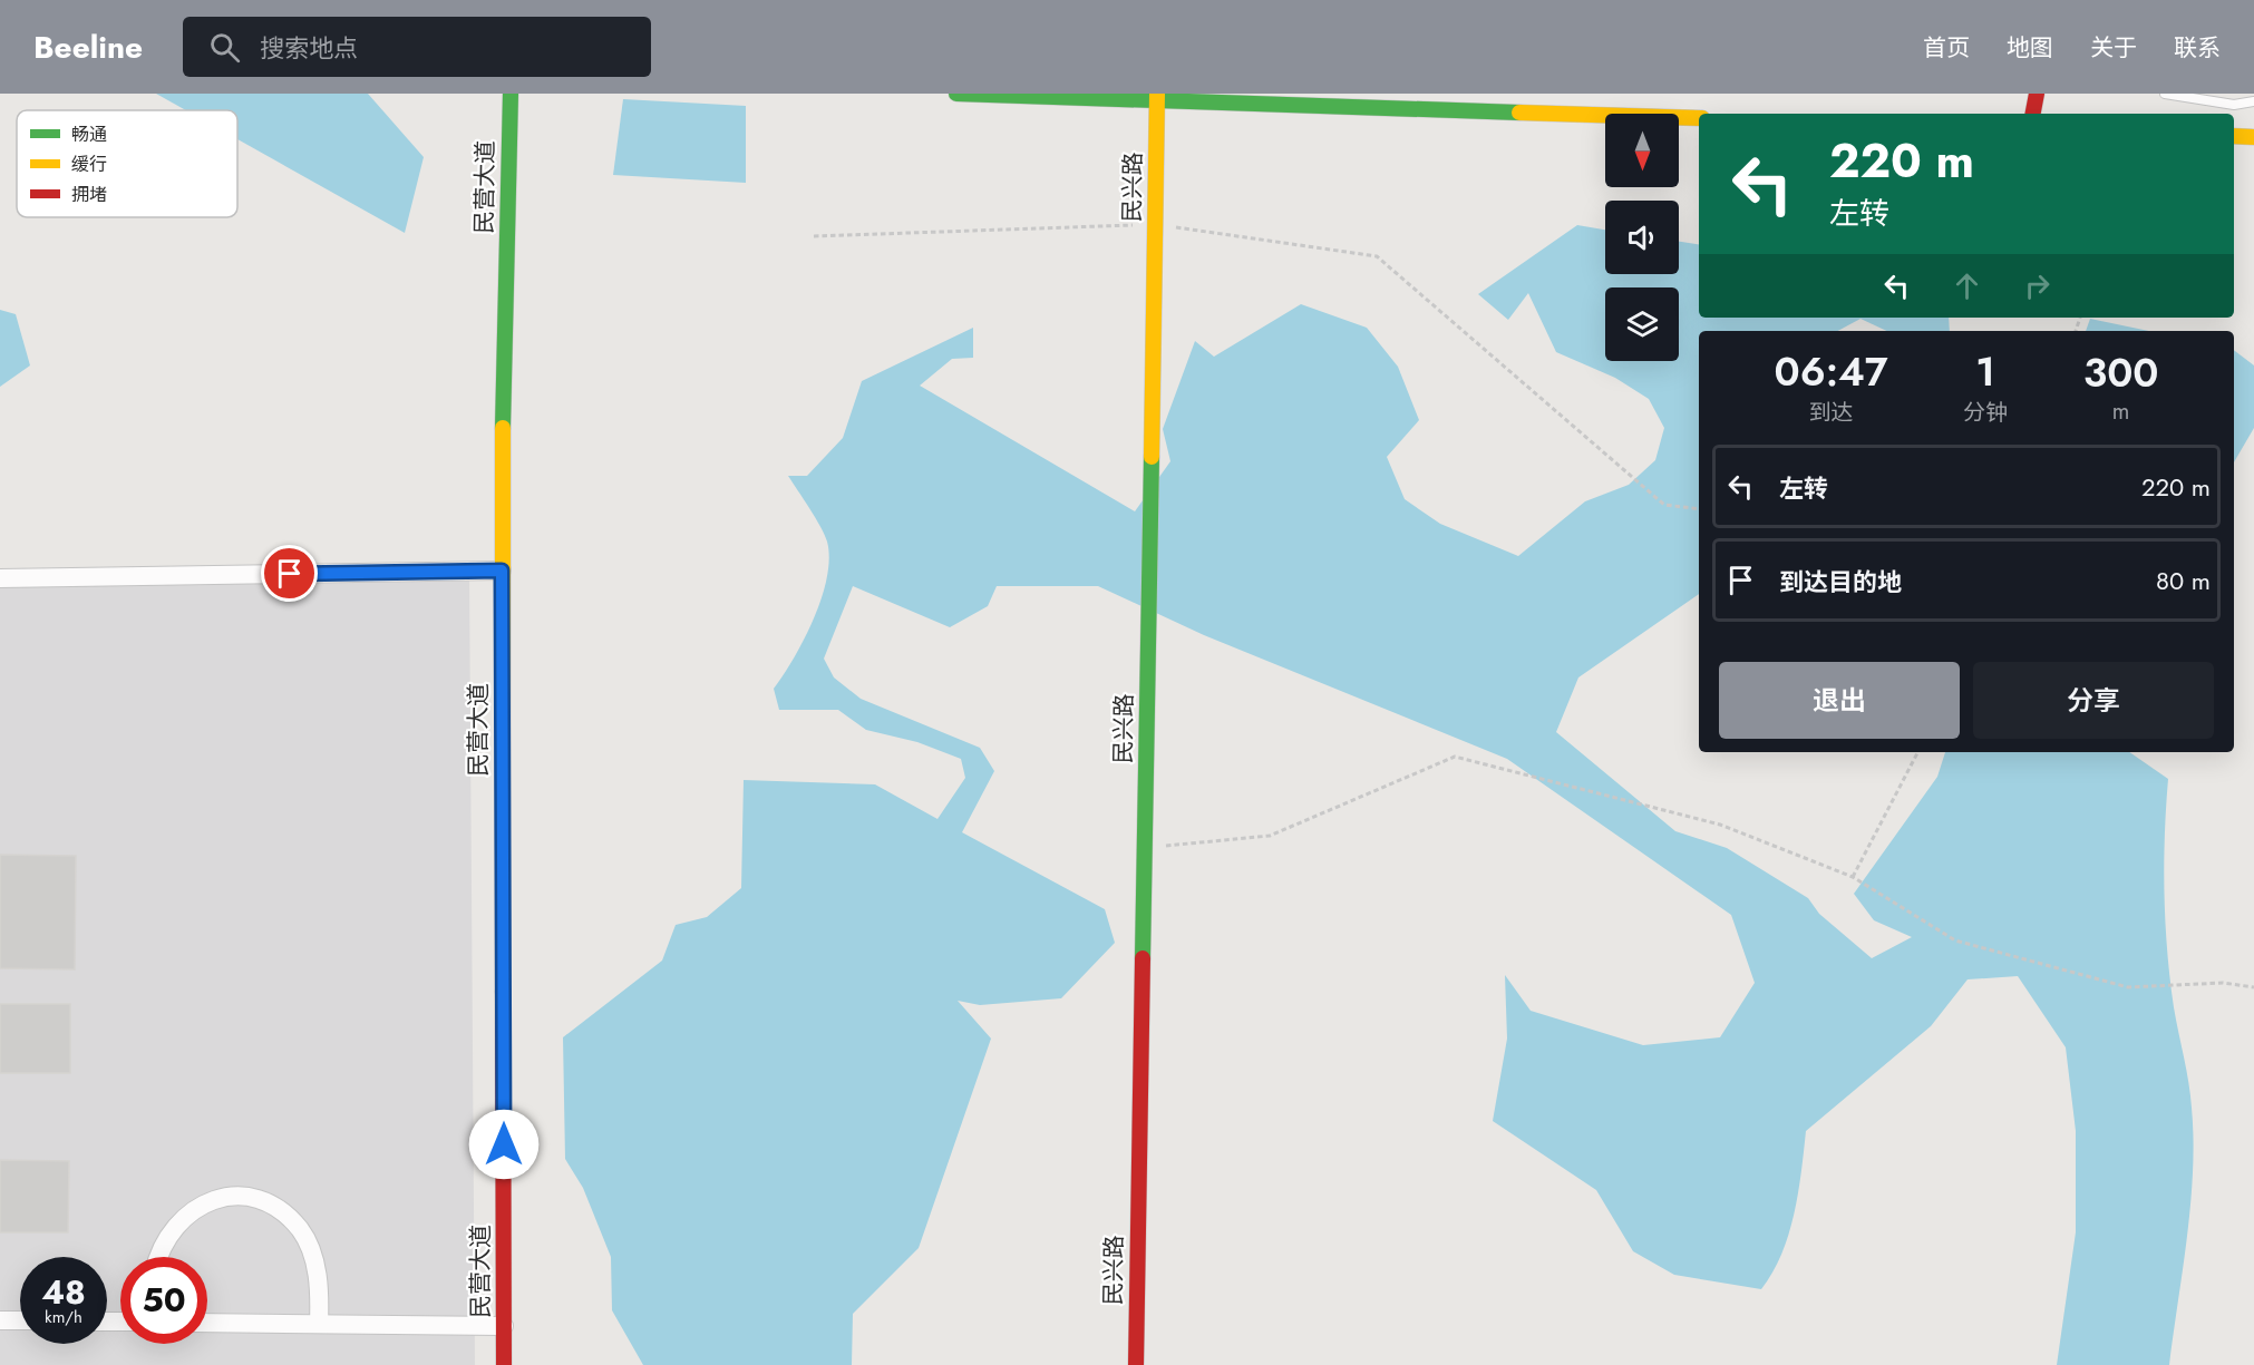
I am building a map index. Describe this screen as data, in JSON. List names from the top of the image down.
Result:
{
  "streets": {
    "main road": ["民营大道", "民兴路"]
  },
  "legend": ["畅通", "缓行", "拥堵"],
  "north": "bottom",
  "page": {
    "header": "Beeline",
    "search": "搜索地点",
    "nav": [
      "首页",
      "地图",
      "关于",
      "联系"
    ],
    "turn": ["220 m", "左转"],
    "eta": [
      "06:47",
      "到达",
      "1",
      "分钟",
      "300",
      "m"
    ],
    "list": [
      {
        "name": "左转",
        "value": "220 m"
      },
      {
        "name": "到达目的地",
        "value": "80 m"
      }
    ],
    "buttons": ["退出", "分享"],
    "speed": "48 km/h",
    "limit": "50"
  }
}
